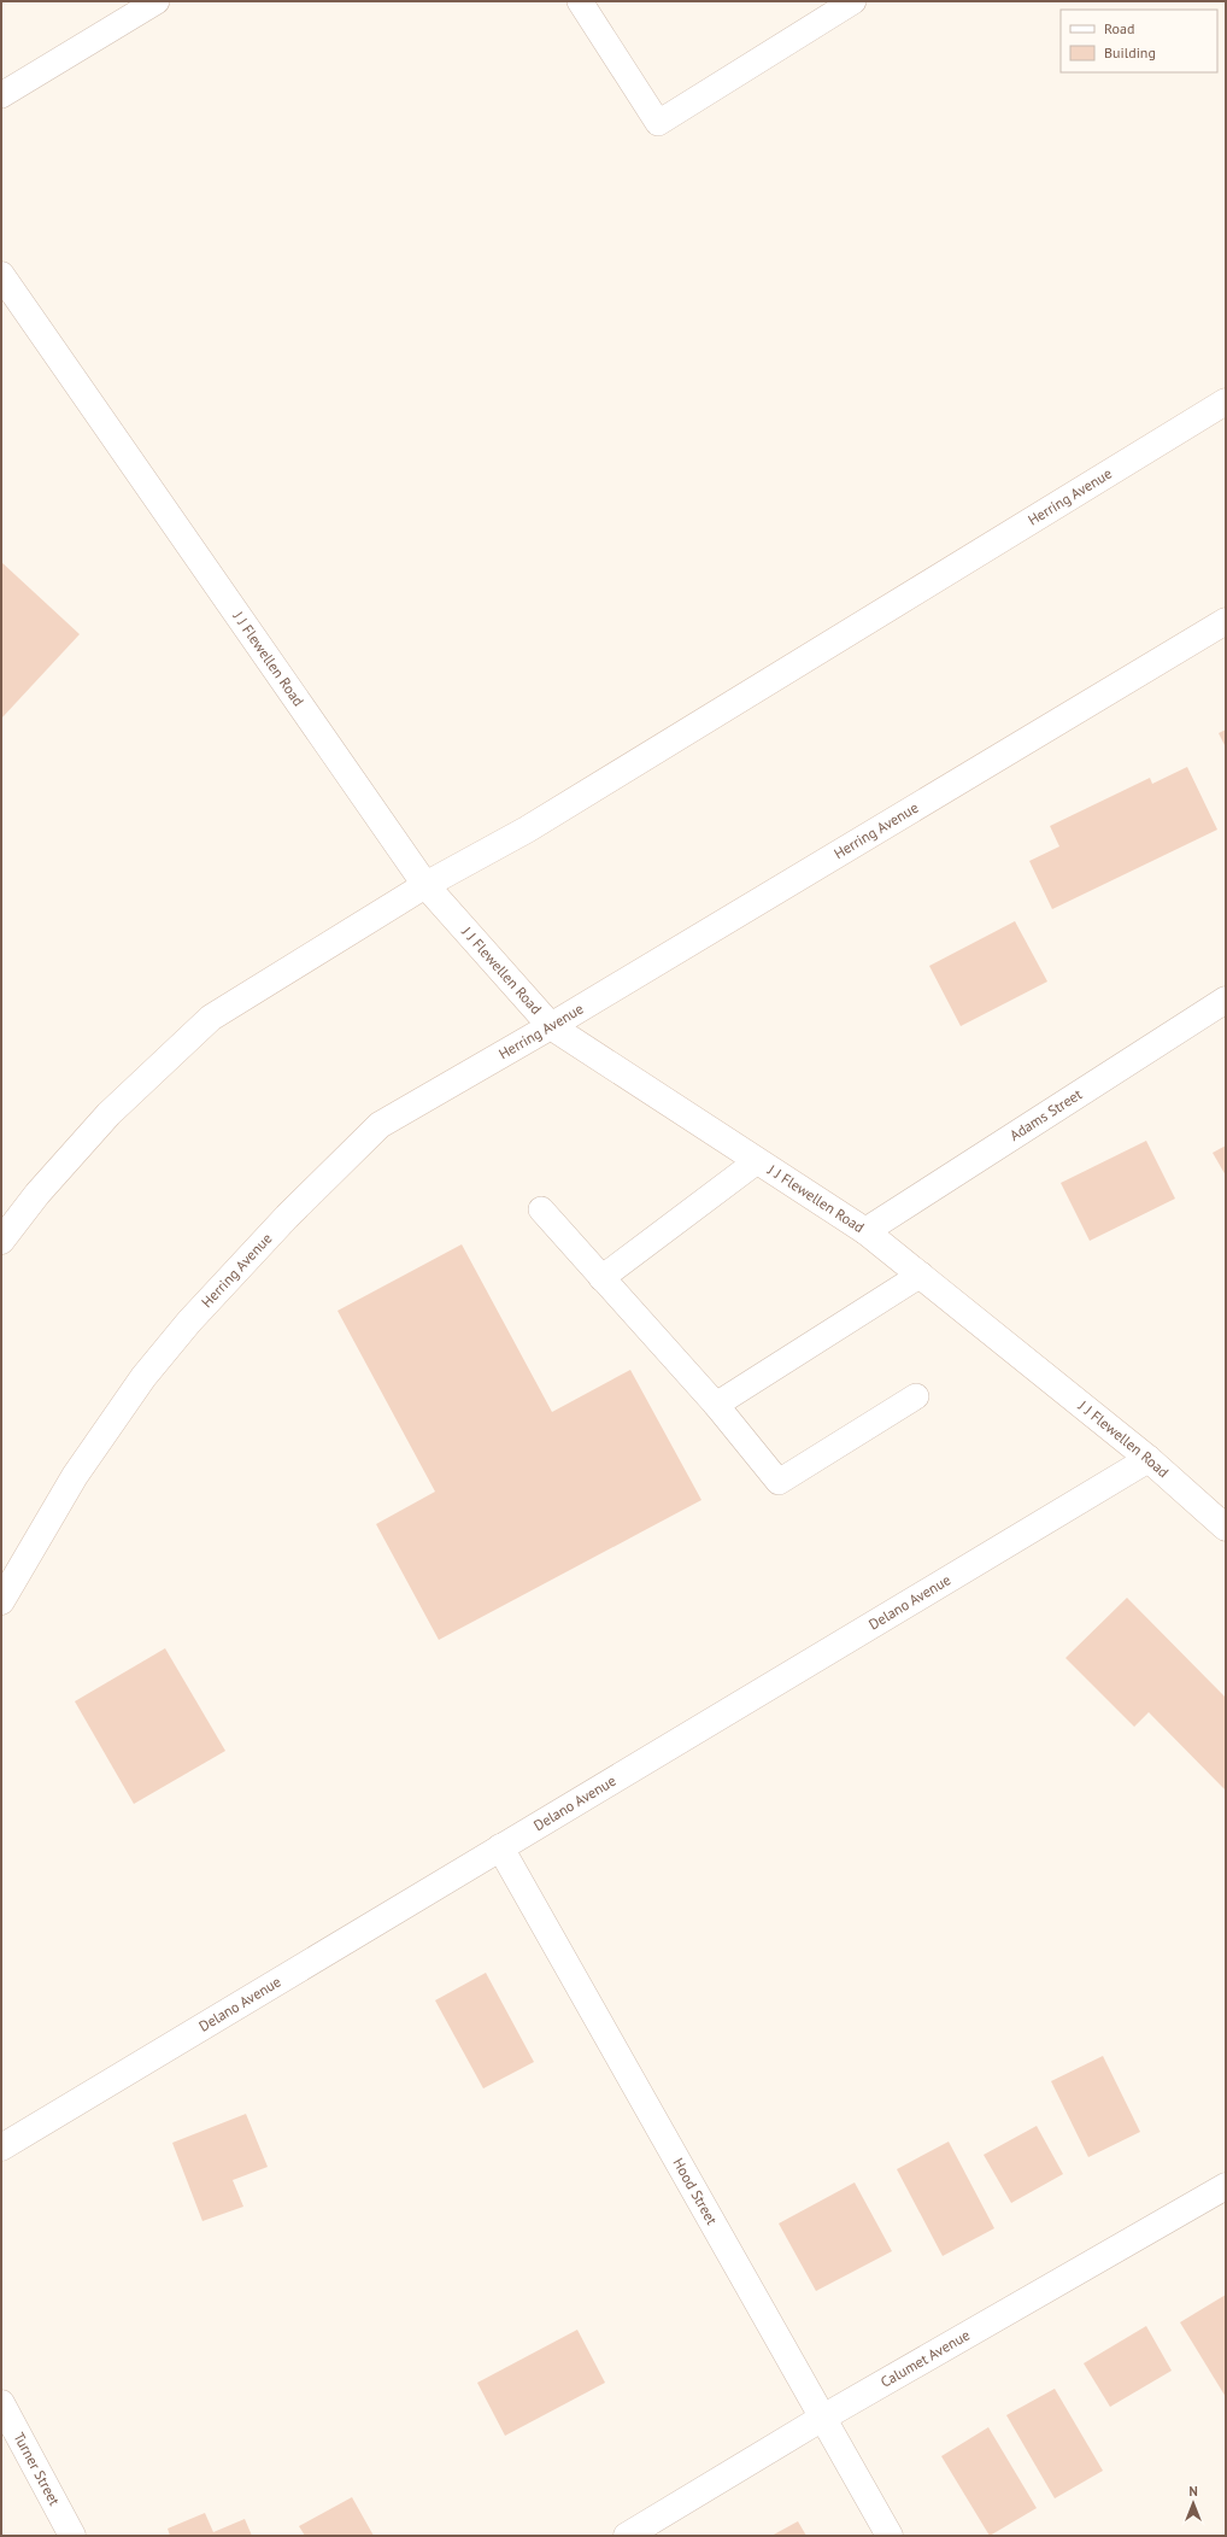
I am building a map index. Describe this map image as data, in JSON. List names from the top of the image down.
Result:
{
  "streets": {
    "street": [
      "Herring Avenue",
      "J J Flewellen Road",
      "Adams Street",
      "Delano Avenue",
      "Hood Street",
      "Calumet Avenue",
      "Turner Street"
    ]
  },
  "crossings": [
    ["Herring Avenue", "J J Flewellen Road"],
    ["J J Flewellen Road", "Adams Street"],
    ["J J Flewellen Road", "Delano Avenue"],
    ["Delano Avenue", "Hood Street"],
    ["Hood Street", "Calumet Avenue"]
  ],
  "legend": ["Road", "Building"],
  "north": "top"
}
